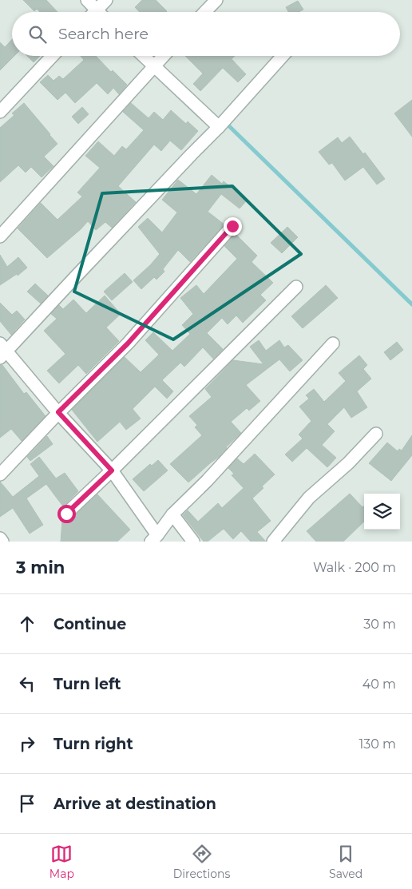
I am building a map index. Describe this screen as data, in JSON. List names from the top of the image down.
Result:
{
  "page": {
    "search": "Search here",
    "heading": ["3 min", "Walk · 200 m"],
    "list": [
      ["Continue", "30 m"],
      ["Turn left", "40 m"],
      ["Turn right", "130 m"],
      "Arrive at destination"
    ],
    "nav": ["Map", "Directions", "Saved"]
  }
}
